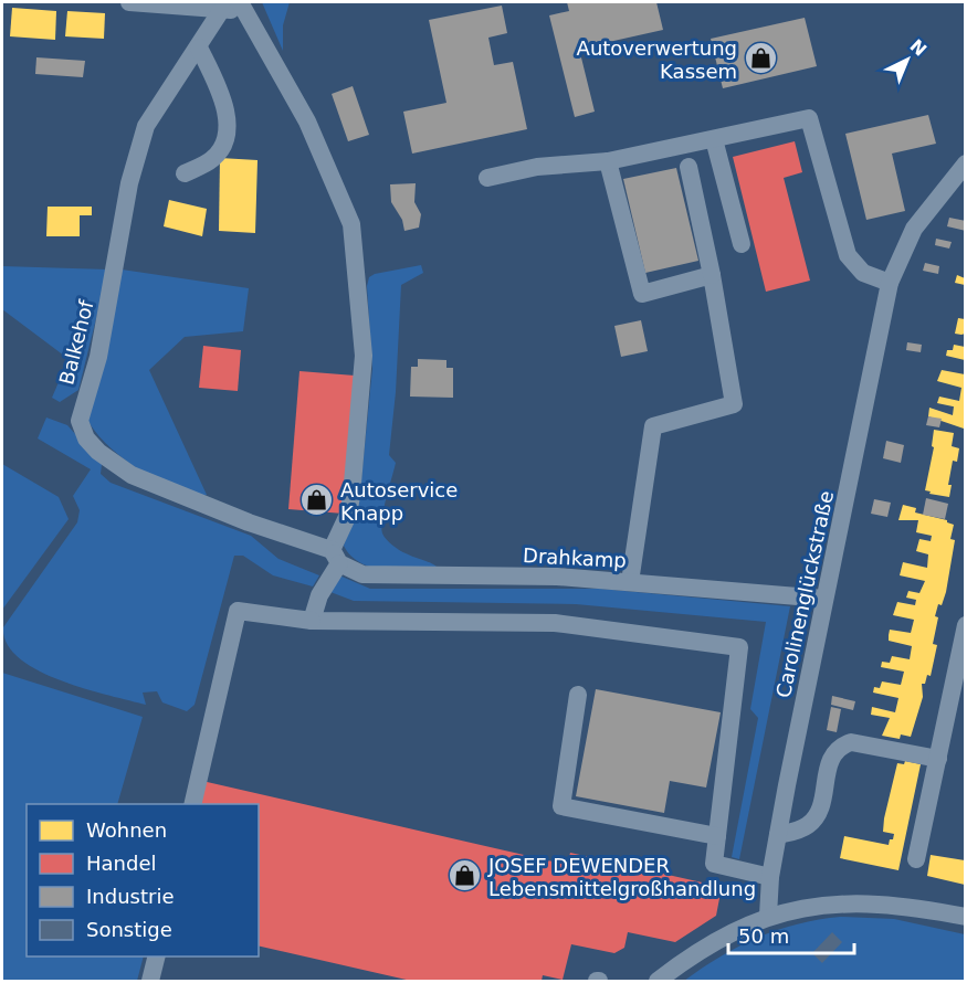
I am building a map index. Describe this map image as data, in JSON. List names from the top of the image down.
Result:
{
  "streets": {
    "street": ["Balkehof", "Drahkamp", "Carolinenglückstraße"]
  },
  "crossings": [
    ["Balkehof", "Drahkamp"],
    ["Drahkamp", "Carolinenglückstraße"]
  ],
  "places": {
    "shop": ["Autoverwertung Kassem", "Autoservice Knapp", "JOSEF DEWENDER Lebensmittelgroßhandlung"]
  },
  "legend": [
    "Wohnen",
    "Handel",
    "Industrie",
    "Sonstige"
  ],
  "scale_bar": "50 m",
  "north": "top right"
}
